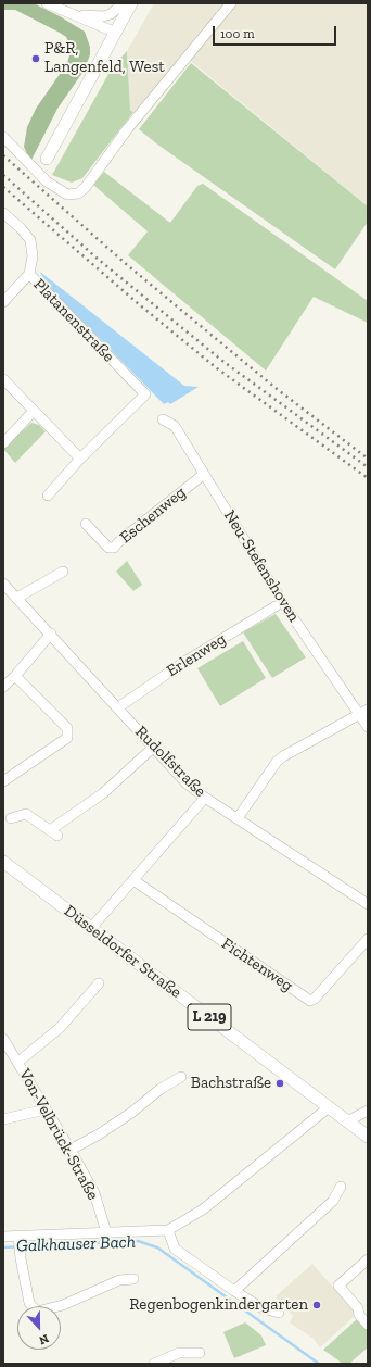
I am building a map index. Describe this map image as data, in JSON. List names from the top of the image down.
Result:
{
  "streets": {
    "main road": ["Düsseldorfer Straße", "L 219"],
    "street": [
      "Platanenstraße",
      "Eschenweg",
      "Neu-Stefenshoven",
      "Erlenweg",
      "Rudolfstraße",
      "Fichtenweg",
      "Von-Velbrück-Straße"
    ]
  },
  "crossings": [
    ["Eschenweg", "Neu-Stefenshoven"],
    ["Erlenweg", "Rudolfstraße"]
  ],
  "water": ["Galkhauser Bach"],
  "places": ["P&R, Langenfeld, West", "Bachstraße", "Regenbogenkindergarten"],
  "scale_bar": "100 m",
  "north": "bottom"
}
